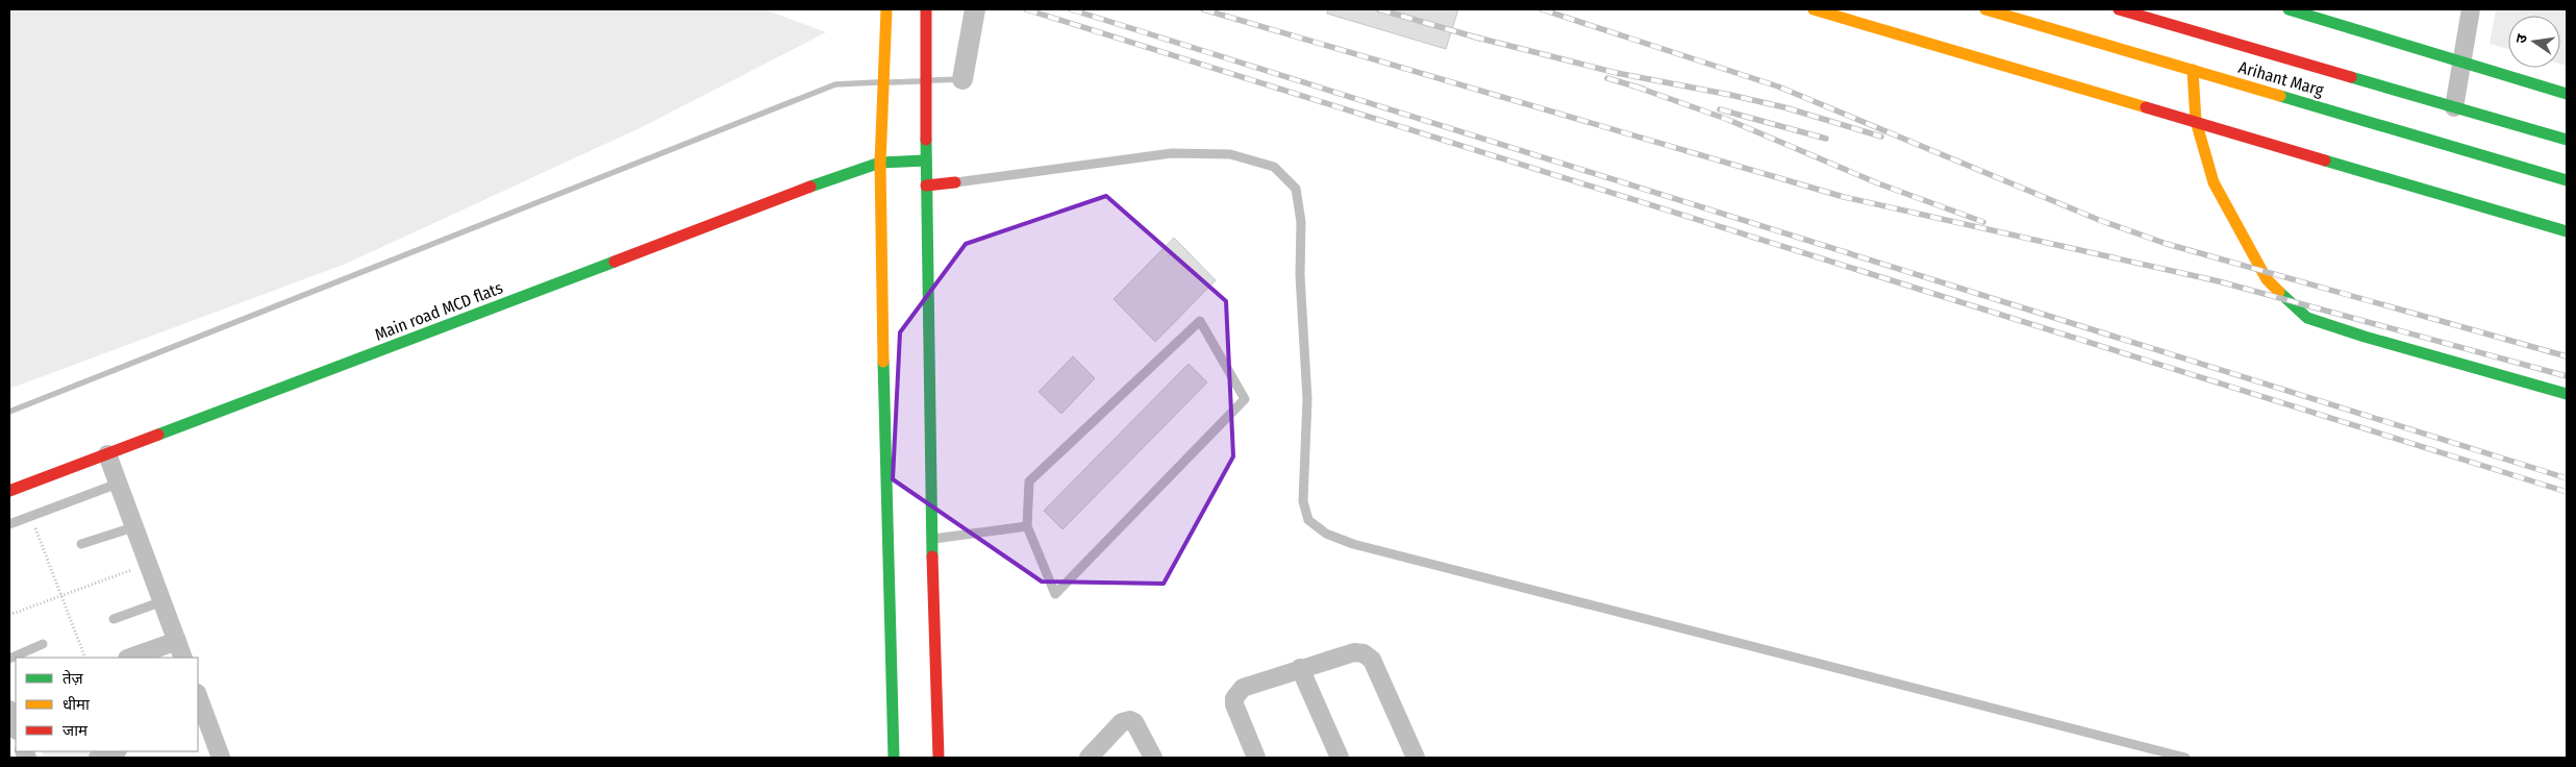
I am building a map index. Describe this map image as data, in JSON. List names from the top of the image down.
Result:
{
  "streets": {
    "street": ["Arihant Marg", "Main road MCD flats"]
  },
  "legend": ["तेज़", "धीमा", "जाम"],
  "north": "left"
}
